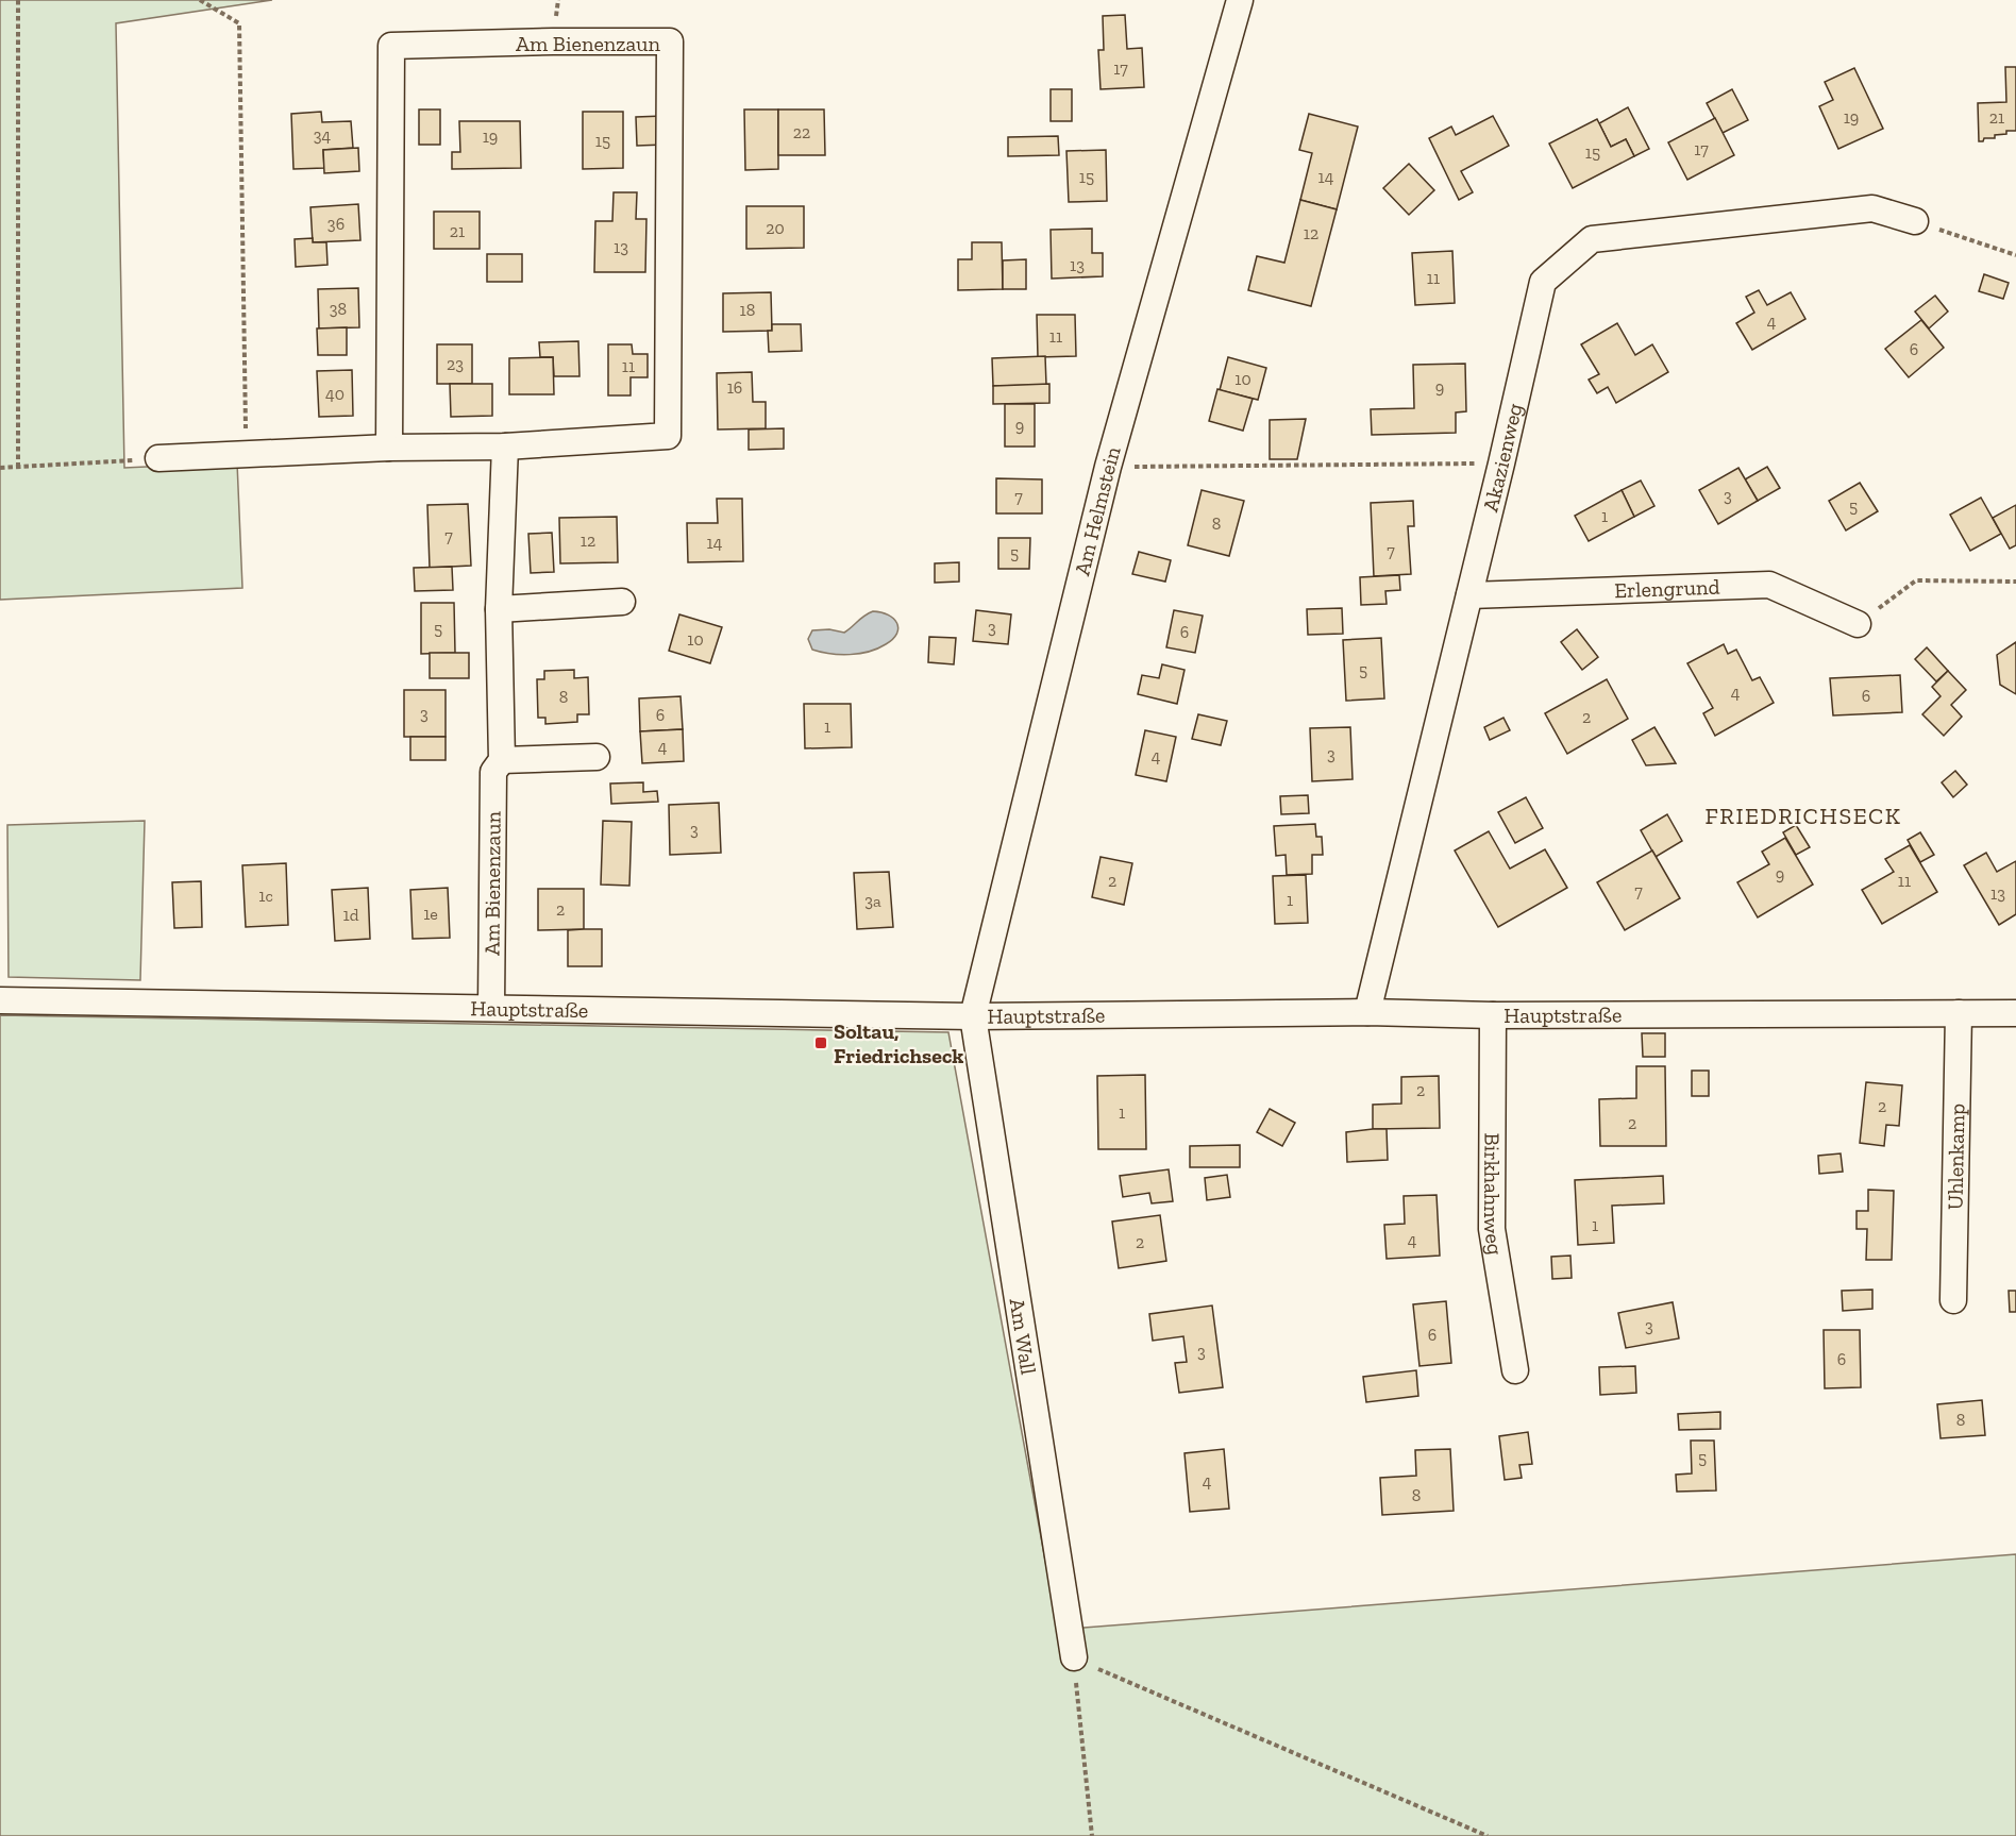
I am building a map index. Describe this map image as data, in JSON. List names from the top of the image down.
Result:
{
  "streets": {
    "street": [
      "Am Bienenzaun",
      "Akazienweg",
      "Am Helmstein",
      "Erlengrund",
      "Hauptstraße",
      "Uhlenkamp",
      "Birkhahnweg",
      "Am Wall"
    ]
  },
  "crossings": [
    ["Am Bienenzaun", "Hauptstraße"],
    ["Akazienweg", "Erlengrund"],
    ["Akazienweg", "Hauptstraße"],
    ["Am Helmstein", "Hauptstraße"],
    ["Am Helmstein", "Am Wall"],
    ["Hauptstraße", "Uhlenkamp"],
    ["Hauptstraße", "Birkhahnweg"],
    ["Hauptstraße", "Am Wall"]
  ],
  "districts": ["FRIEDRICHSECK"],
  "places": {
    "transit": ["Soltau, Friedrichseck"]
  },
  "house_numbers": [
    "17",
    "19",
    "21",
    "22",
    "34",
    "19",
    "15",
    "17",
    "15",
    "15",
    "14",
    "36",
    "20",
    "21",
    "12",
    "13",
    "13",
    "11",
    "38",
    "18",
    "4",
    "11",
    "6",
    "23",
    "11",
    "10",
    "16",
    "9",
    "40",
    "9",
    "3",
    "7",
    "5",
    "1",
    "8",
    "7",
    "12",
    "14",
    "7",
    "5",
    "3",
    "5",
    "6",
    "10",
    "5",
    "4",
    "6",
    "8",
    "3",
    "6",
    "2",
    "1",
    "4",
    "3",
    "4",
    "3",
    "9",
    "2",
    "11",
    "7",
    "13",
    "1c",
    "1",
    "3a",
    "2",
    "1e",
    "1d",
    "2",
    "2",
    "1",
    "2",
    "1",
    "4",
    "2",
    "3",
    "6",
    "3",
    "6",
    "8",
    "5",
    "4",
    "8"
  ]
}
